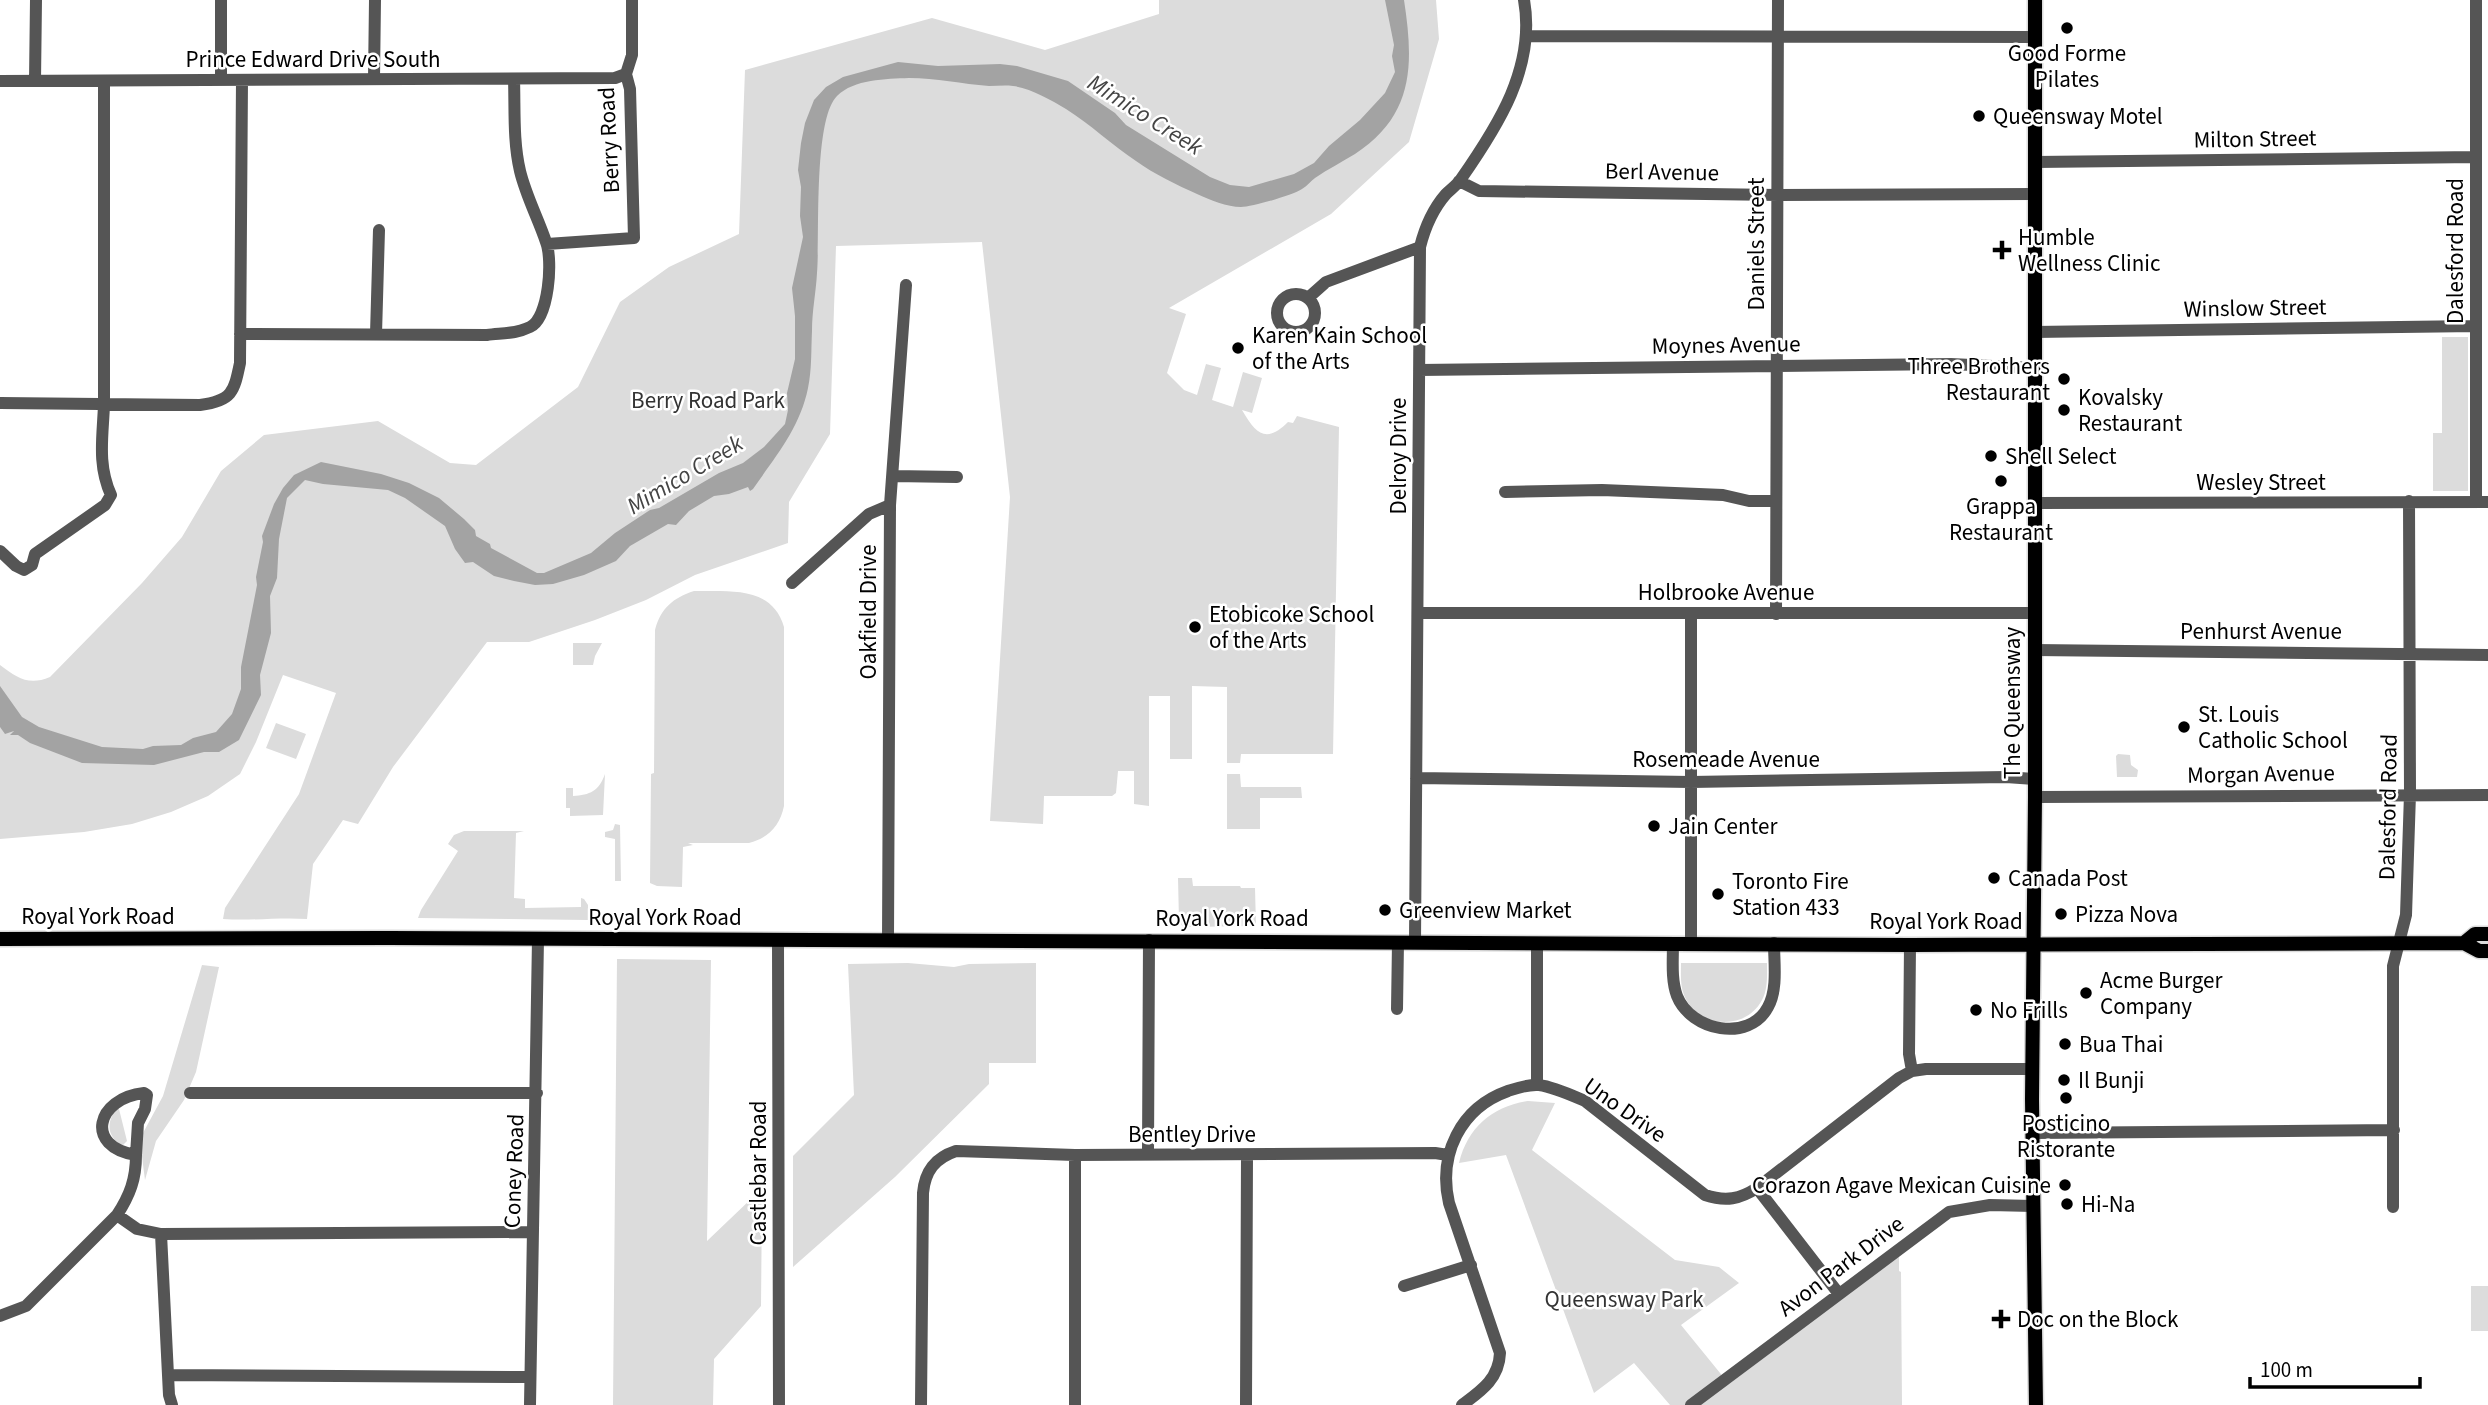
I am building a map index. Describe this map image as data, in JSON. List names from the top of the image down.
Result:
{
  "streets": {
    "main road": ["The Queensway", "Royal York Road"],
    "street": [
      "Prince Edward Drive South",
      "Milton Street",
      "Berry Road",
      "Berl Avenue",
      "Daniels Street",
      "Dalesford Road",
      "Winslow Street",
      "Moynes Avenue",
      "Delroy Drive",
      "Wesley Street",
      "Holbrooke Avenue",
      "Oakfield Drive",
      "Penhurst Avenue",
      "Rosemeade Avenue",
      "Morgan Avenue",
      "Uno Drive",
      "Bentley Drive",
      "Coney Road",
      "Castlebar Road",
      "Avon Park Drive"
    ]
  },
  "crossings": [
    ["Prince Edward Drive South", "Berry Road"],
    ["Milton Street", "Dalesford Road"],
    ["Milton Street", "The Queensway"],
    ["Berl Avenue", "Daniels Street"],
    ["Berl Avenue", "Delroy Drive"],
    ["Berl Avenue", "The Queensway"],
    ["Daniels Street", "Moynes Avenue"],
    ["Daniels Street", "Holbrooke Avenue"],
    ["Dalesford Road", "Winslow Street"],
    ["Dalesford Road", "Wesley Street"],
    ["Dalesford Road", "Penhurst Avenue"],
    ["Dalesford Road", "Morgan Avenue"],
    ["Dalesford Road", "Royal York Road"],
    ["Winslow Street", "The Queensway"],
    ["Moynes Avenue", "Delroy Drive"],
    ["Moynes Avenue", "The Queensway"],
    ["Delroy Drive", "Holbrooke Avenue"],
    ["Delroy Drive", "Rosemeade Avenue"],
    ["Delroy Drive", "Royal York Road"],
    ["Wesley Street", "The Queensway"],
    ["Holbrooke Avenue", "The Queensway"],
    ["Oakfield Drive", "Royal York Road"],
    ["Penhurst Avenue", "The Queensway"],
    ["The Queensway", "Rosemeade Avenue"],
    ["The Queensway", "Morgan Avenue"],
    ["The Queensway", "Royal York Road"],
    ["The Queensway", "Avon Park Drive"],
    ["Royal York Road", "Coney Road"],
    ["Royal York Road", "Castlebar Road"]
  ],
  "water": ["Mimico Creek"],
  "parks": ["Berry Road Park", "Queensway Park"],
  "places": {
    "other": [
      "Good Forme Pilates",
      "Queensway Motel",
      "Karen Kain School of the Arts",
      "Three Brothers Restaurant",
      "Kovalsky Restaurant",
      "Shell Select",
      "Grappa Restaurant",
      "Etobicoke School of the Arts",
      "St. Louis Catholic School",
      "Jain Center",
      "Canada Post",
      "Toronto Fire Station 433",
      "Greenview Market",
      "Pizza Nova",
      "Acme Burger Company",
      "No Frills",
      "Bua Thai",
      "Il Bunji",
      "Posticino Ristorante",
      "Corazon Agave Mexican Cuisine",
      "Hi-Na"
    ],
    "health": ["Humble Wellness Clinic", "Doc on the Block"]
  },
  "scale_bar": "100 m"
}
